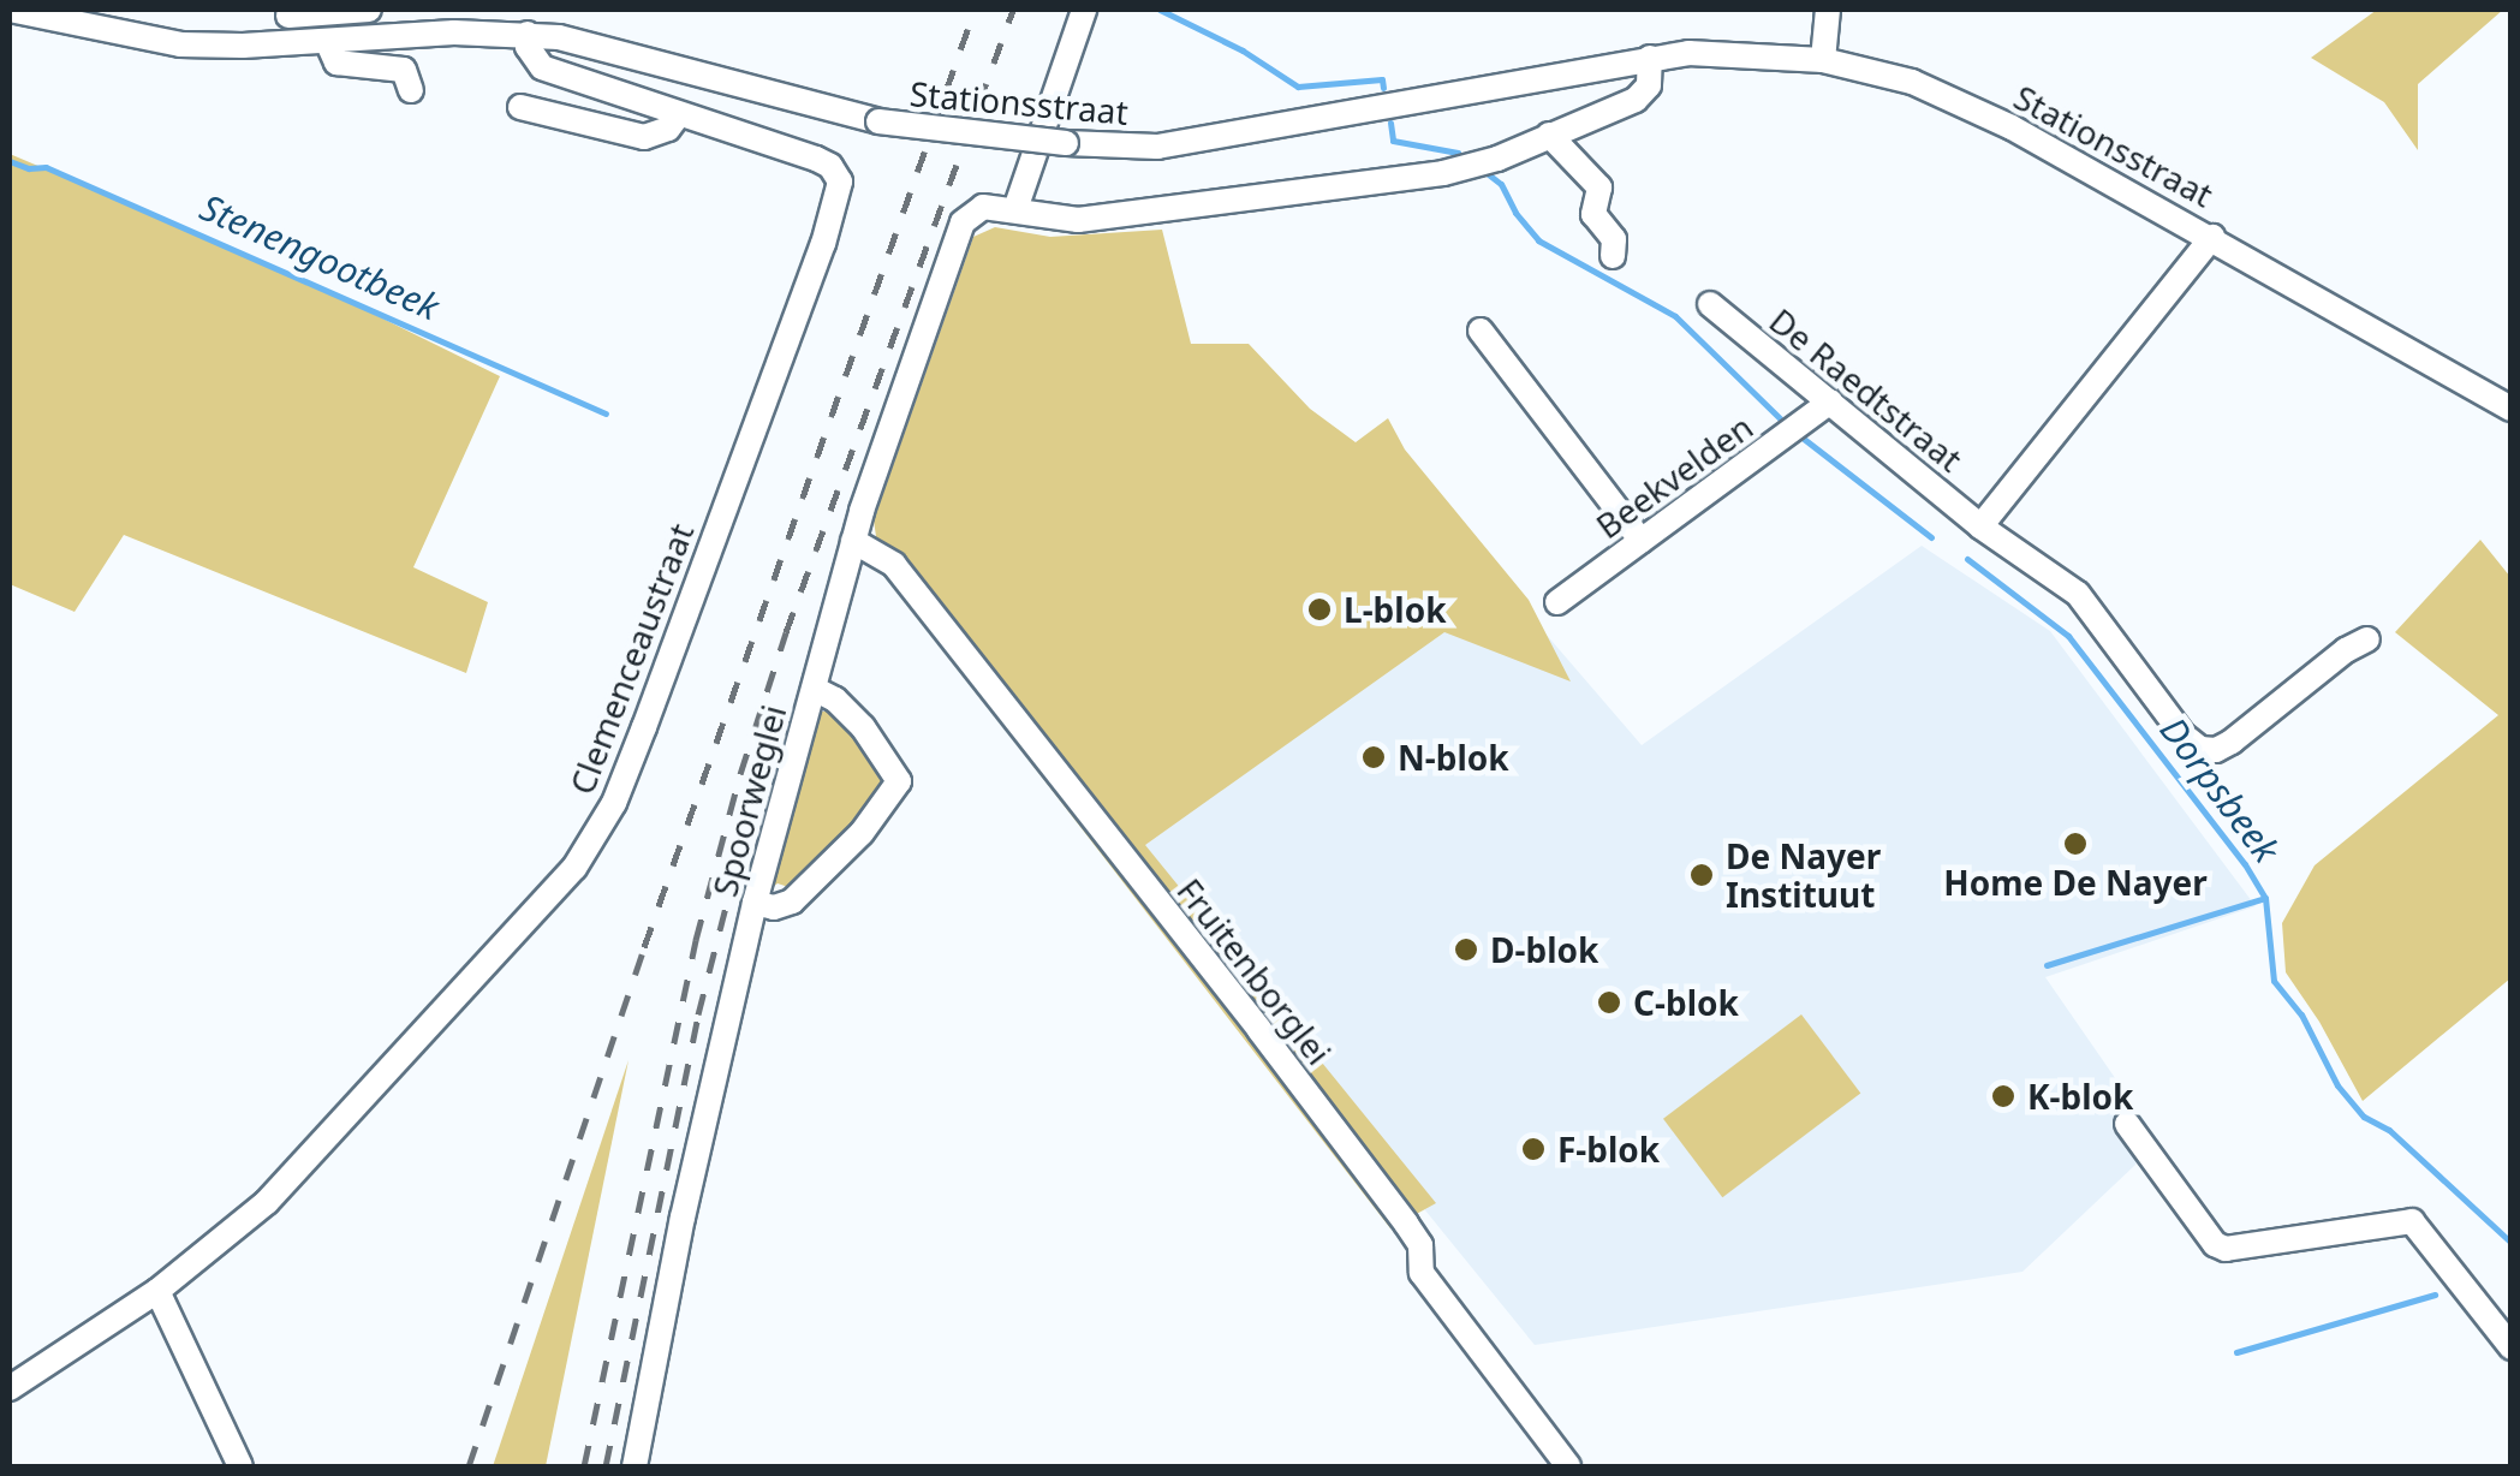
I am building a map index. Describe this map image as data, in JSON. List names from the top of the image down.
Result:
{
  "streets": {
    "street": [
      "Stationsstraat",
      "De Raedtstraat",
      "Beekvelden",
      "Clemenceaustraat",
      "Spoorweglei",
      "Fruitenborglei"
    ]
  },
  "crossings": [
    ["Stationsstraat", "Clemenceaustraat"],
    ["De Raedtstraat", "Beekvelden"],
    ["Spoorweglei", "Fruitenborglei"]
  ],
  "water": ["Stenengootbeek", "Dorpsbeek"],
  "places": [
    "L-blok",
    "N-blok",
    "Home De Nayer",
    "De Nayer Instituut",
    "D-blok",
    "C-blok",
    "K-blok",
    "F-blok"
  ]
}
